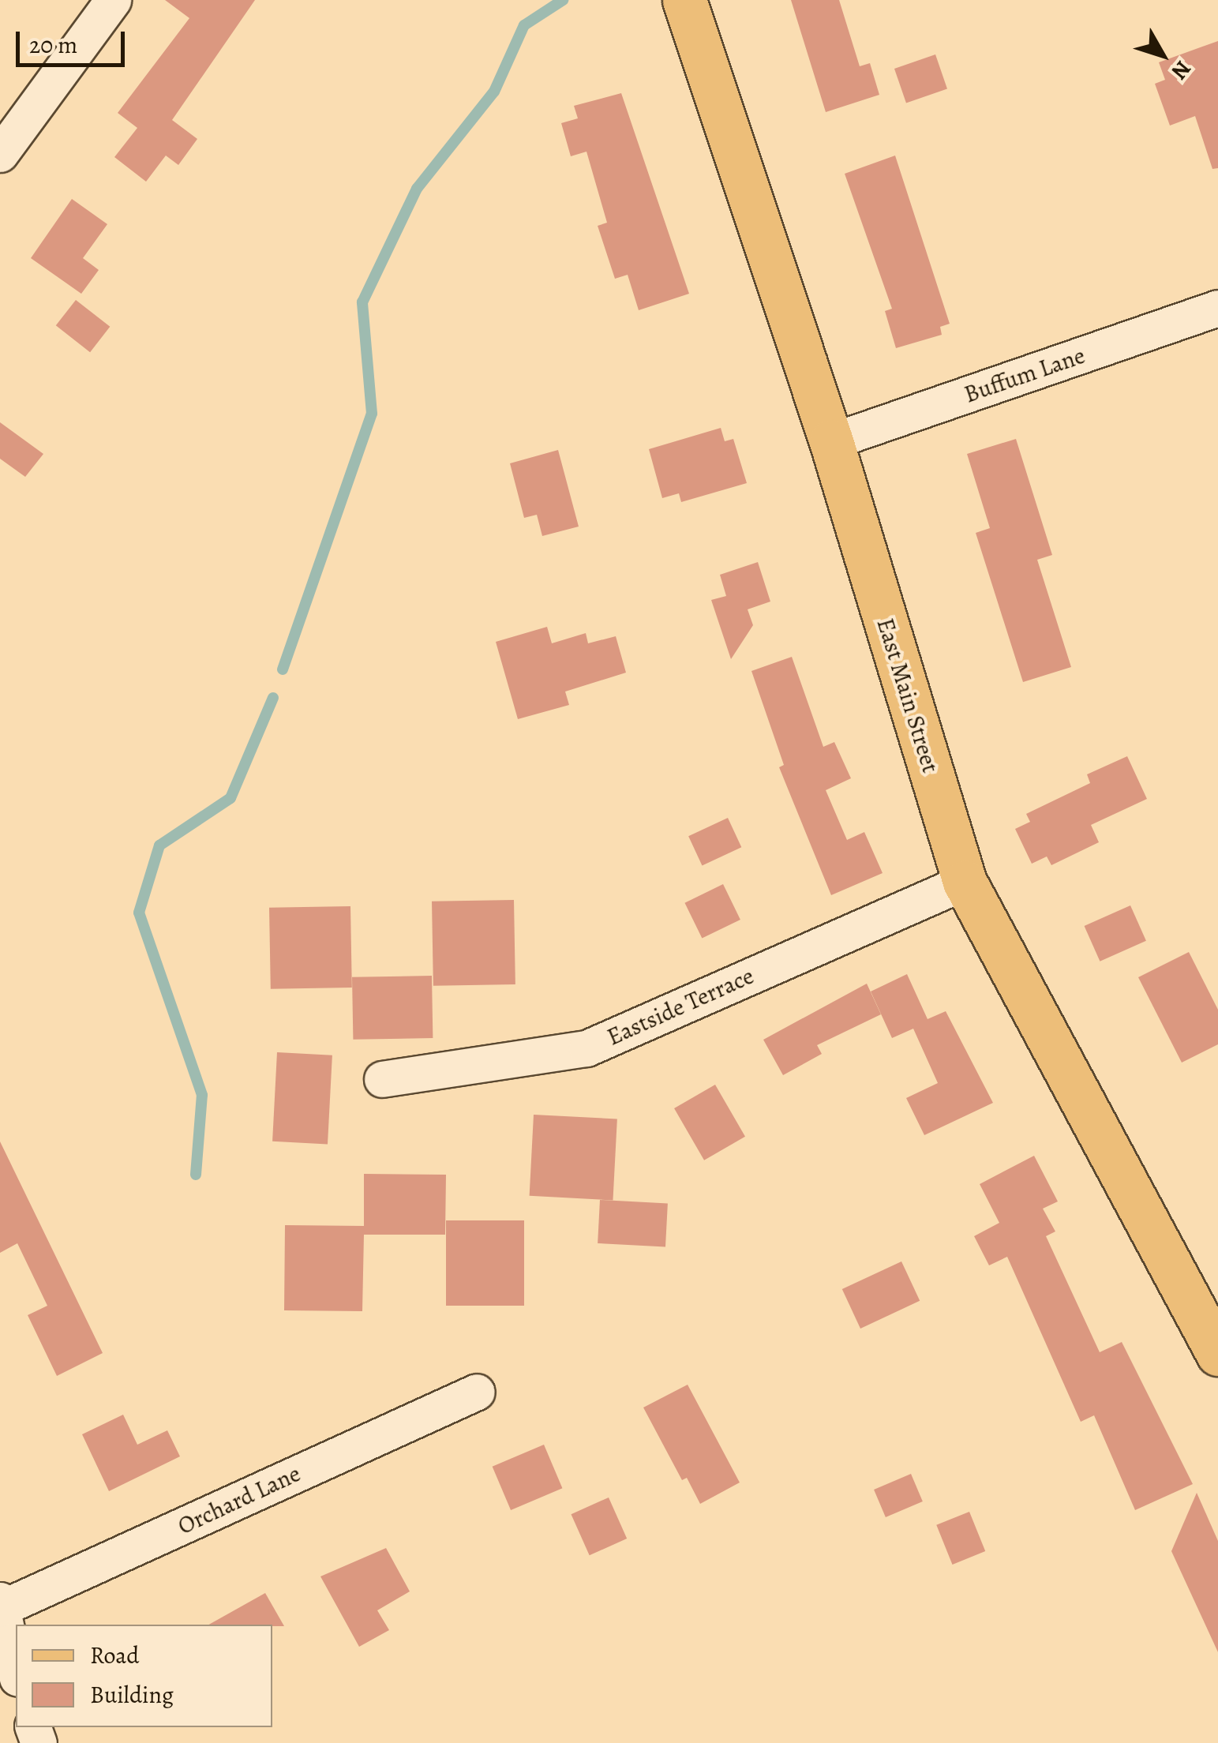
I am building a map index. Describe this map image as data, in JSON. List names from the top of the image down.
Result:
{
  "streets": {
    "main road": ["East Main Street"],
    "street": ["Buffum Lane", "Eastside Terrace", "Orchard Lane"]
  },
  "crossings": [
    ["Buffum Lane", "East Main Street"],
    ["East Main Street", "Eastside Terrace"]
  ],
  "legend": ["Road", "Building"],
  "scale_bar": "20 m",
  "north": "bottom right"
}
